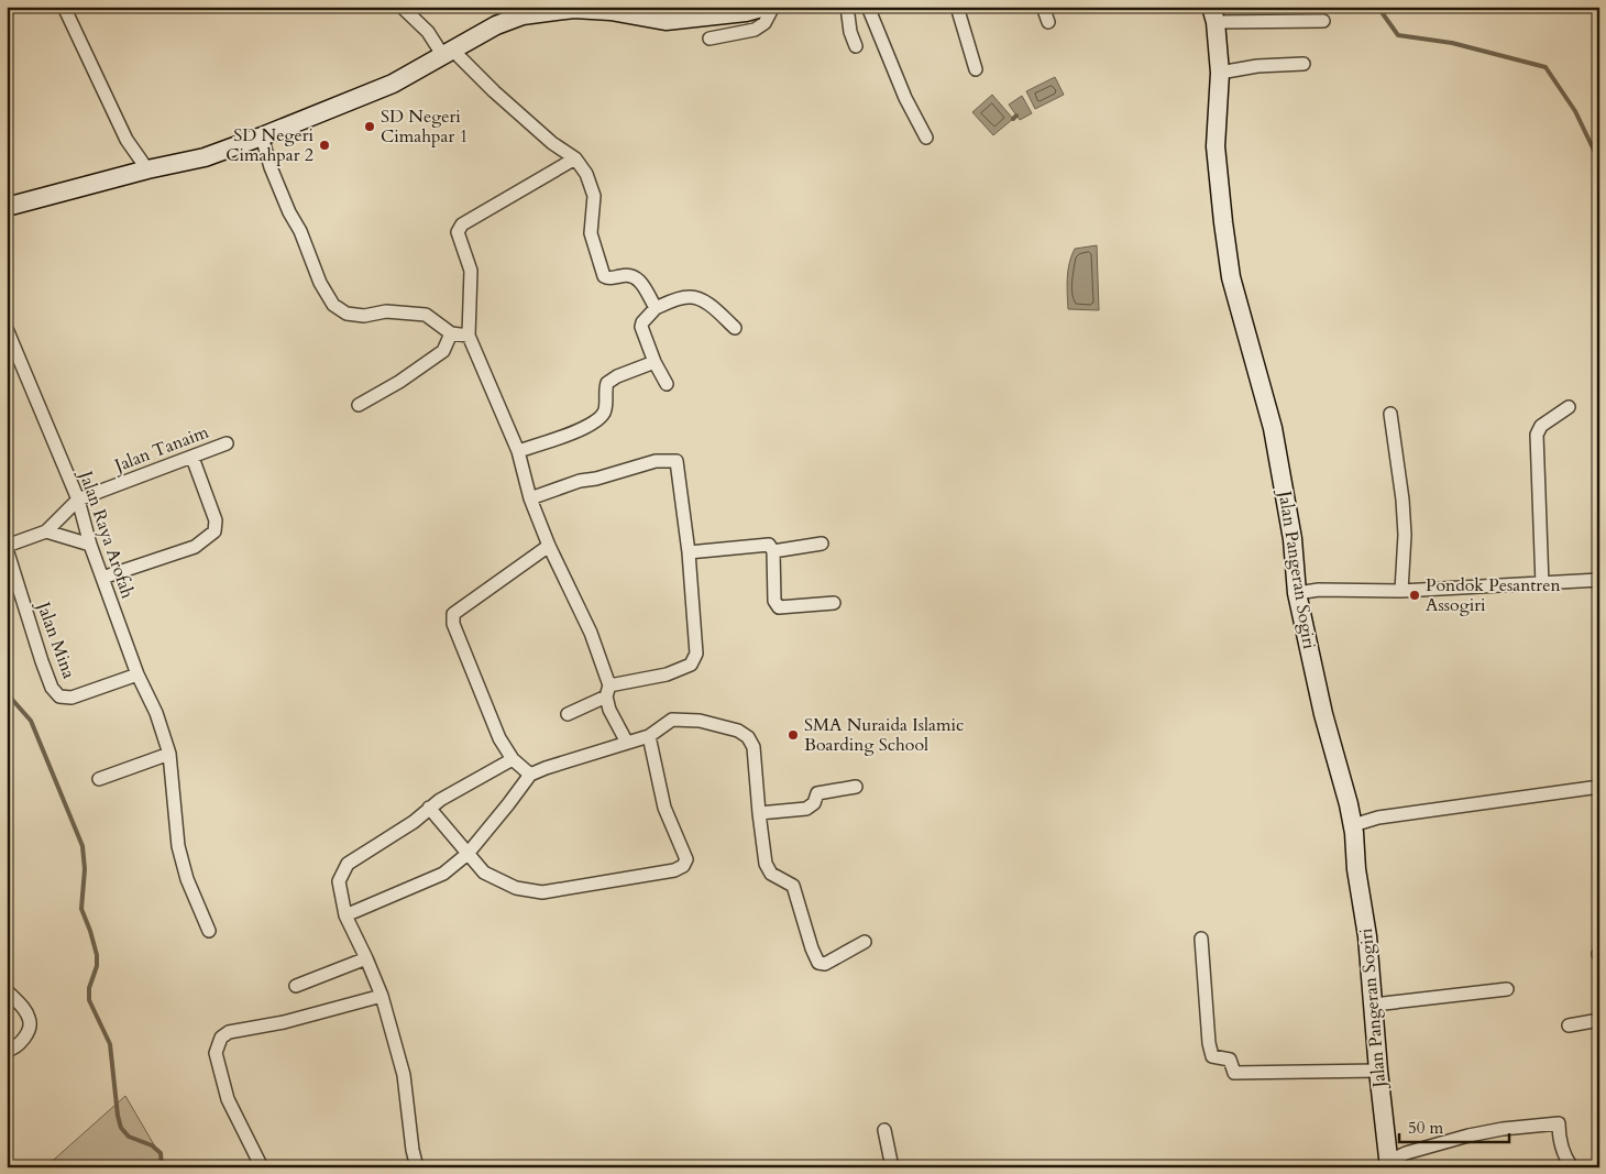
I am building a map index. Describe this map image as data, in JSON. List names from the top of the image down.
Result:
{
  "streets": {
    "street": [
      "Jalan Tanaim",
      "Jalan Raya Arofah",
      "Jalan Pangeran Sogiri",
      "Jalan Mina"
    ]
  },
  "crossings": [
    ["Jalan Tanaim", "Jalan Raya Arofah"],
    ["Jalan Raya Arofah", "Jalan Mina"]
  ],
  "places": [
    "SD Negeri Cimahpar 1",
    "SD Negeri Cimahpar 2",
    "Pondok Pesantren Assogiri",
    "SMA Nuraida Islamic Boarding School"
  ],
  "scale_bar": "50 m"
}
